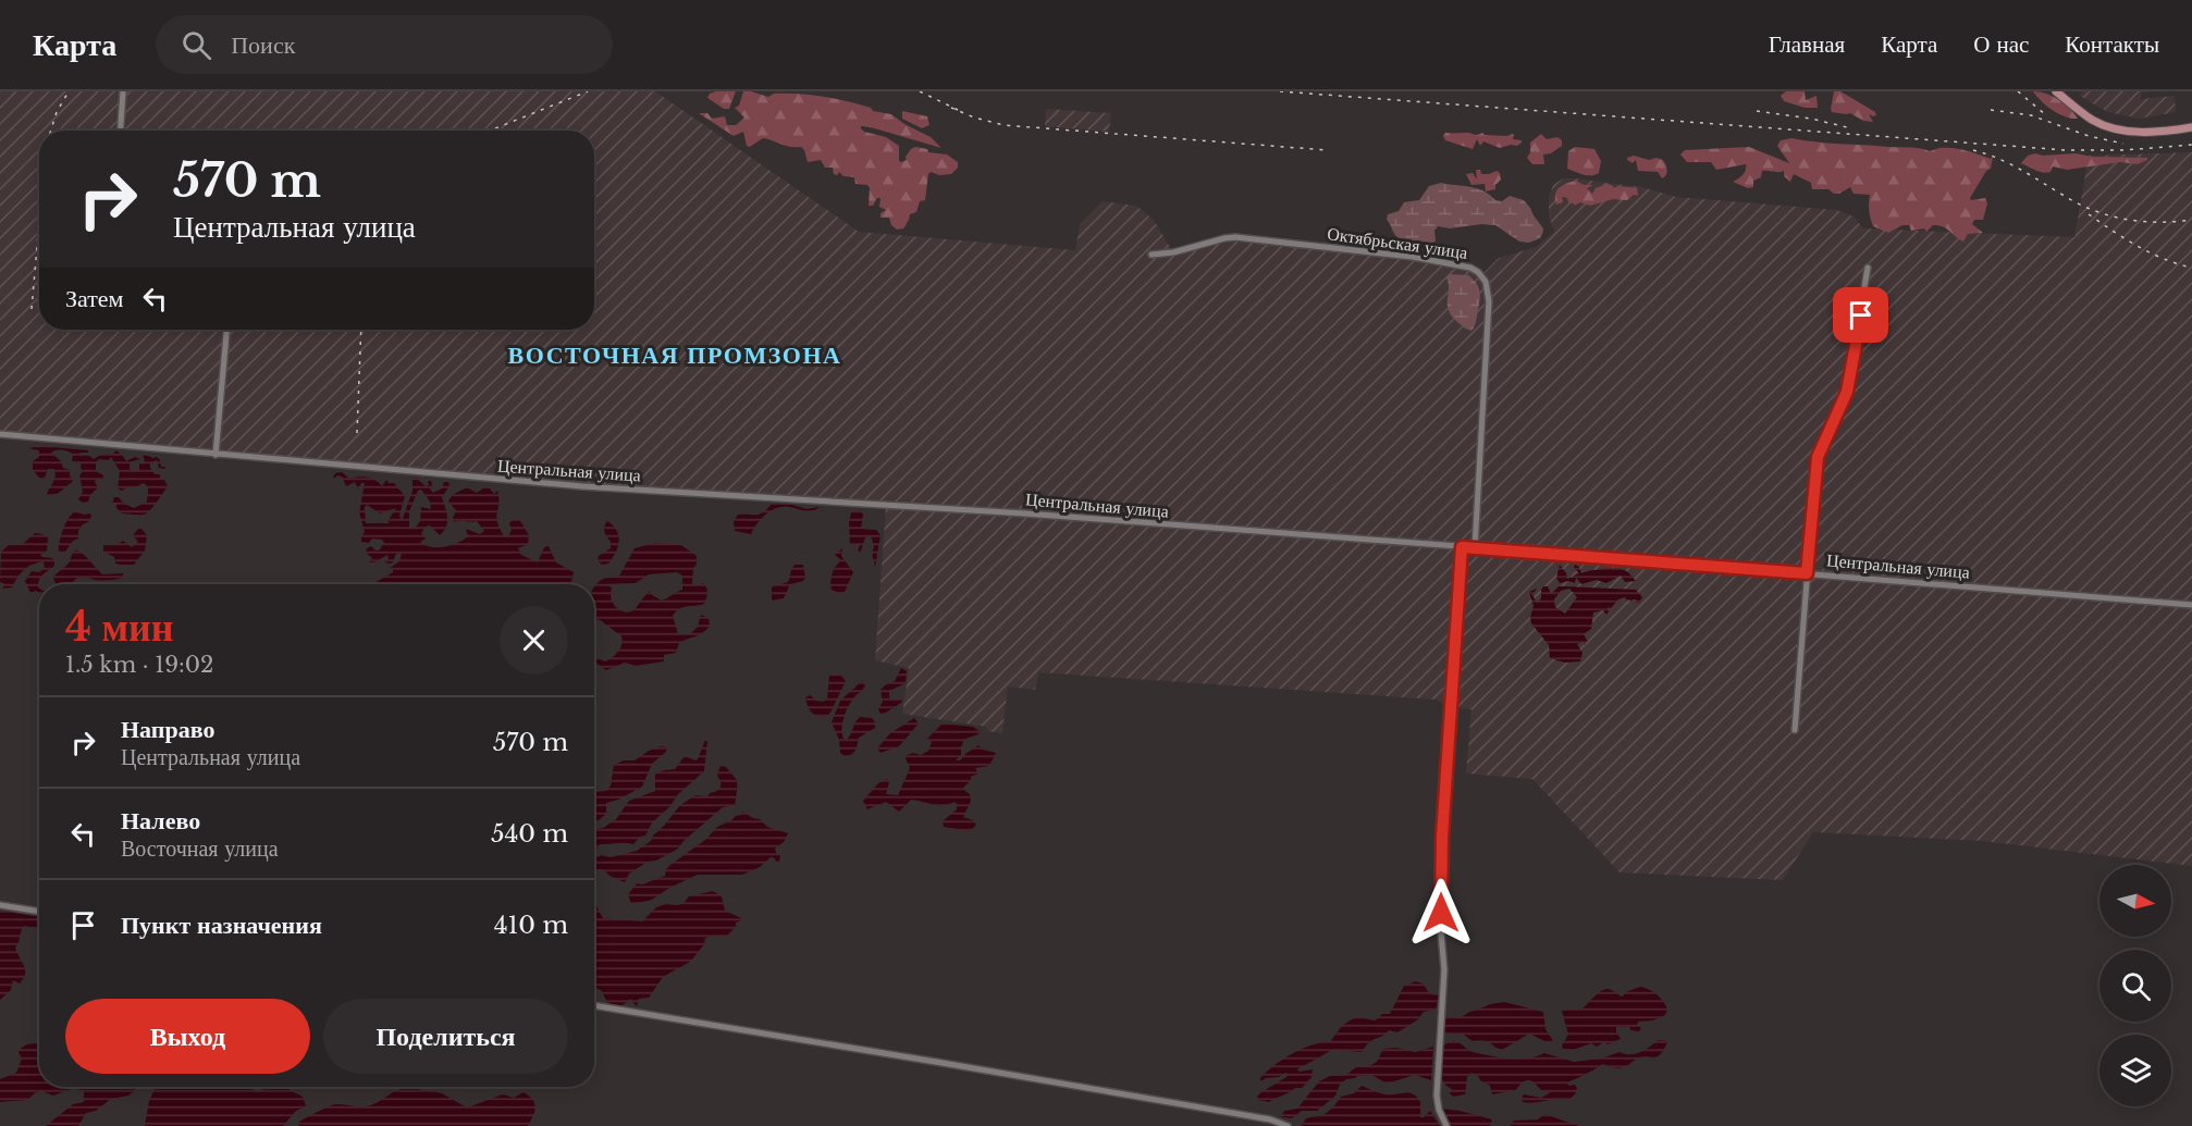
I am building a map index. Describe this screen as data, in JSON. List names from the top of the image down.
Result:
{
  "streets": {
    "street": ["Октябрьская улица", "Центральная улица"]
  },
  "crossings": [
    ["Октябрьская улица", "Центральная улица"]
  ],
  "districts": ["ВОСТОЧНАЯ ПРОМЗОНА"],
  "north": "right",
  "page": {
    "header": "Карта",
    "search": "Поиск",
    "nav": [
      "Главная",
      "Карта",
      "О нас",
      "Контакты"
    ],
    "turn": ["570 m", "Центральная улица"],
    "then": "Затем",
    "heading": ["4 мин", "1.5 km · 19:02"],
    "list": [
      {
        "name": "Направо",
        "note": "Центральная улица",
        "value": "570 m"
      },
      {
        "name": "Налево",
        "note": "Восточная улица",
        "value": "540 m"
      },
      {
        "name": "Пункт назначения",
        "value": "410 m"
      }
    ],
    "buttons": ["Выход", "Поделиться"]
  }
}
